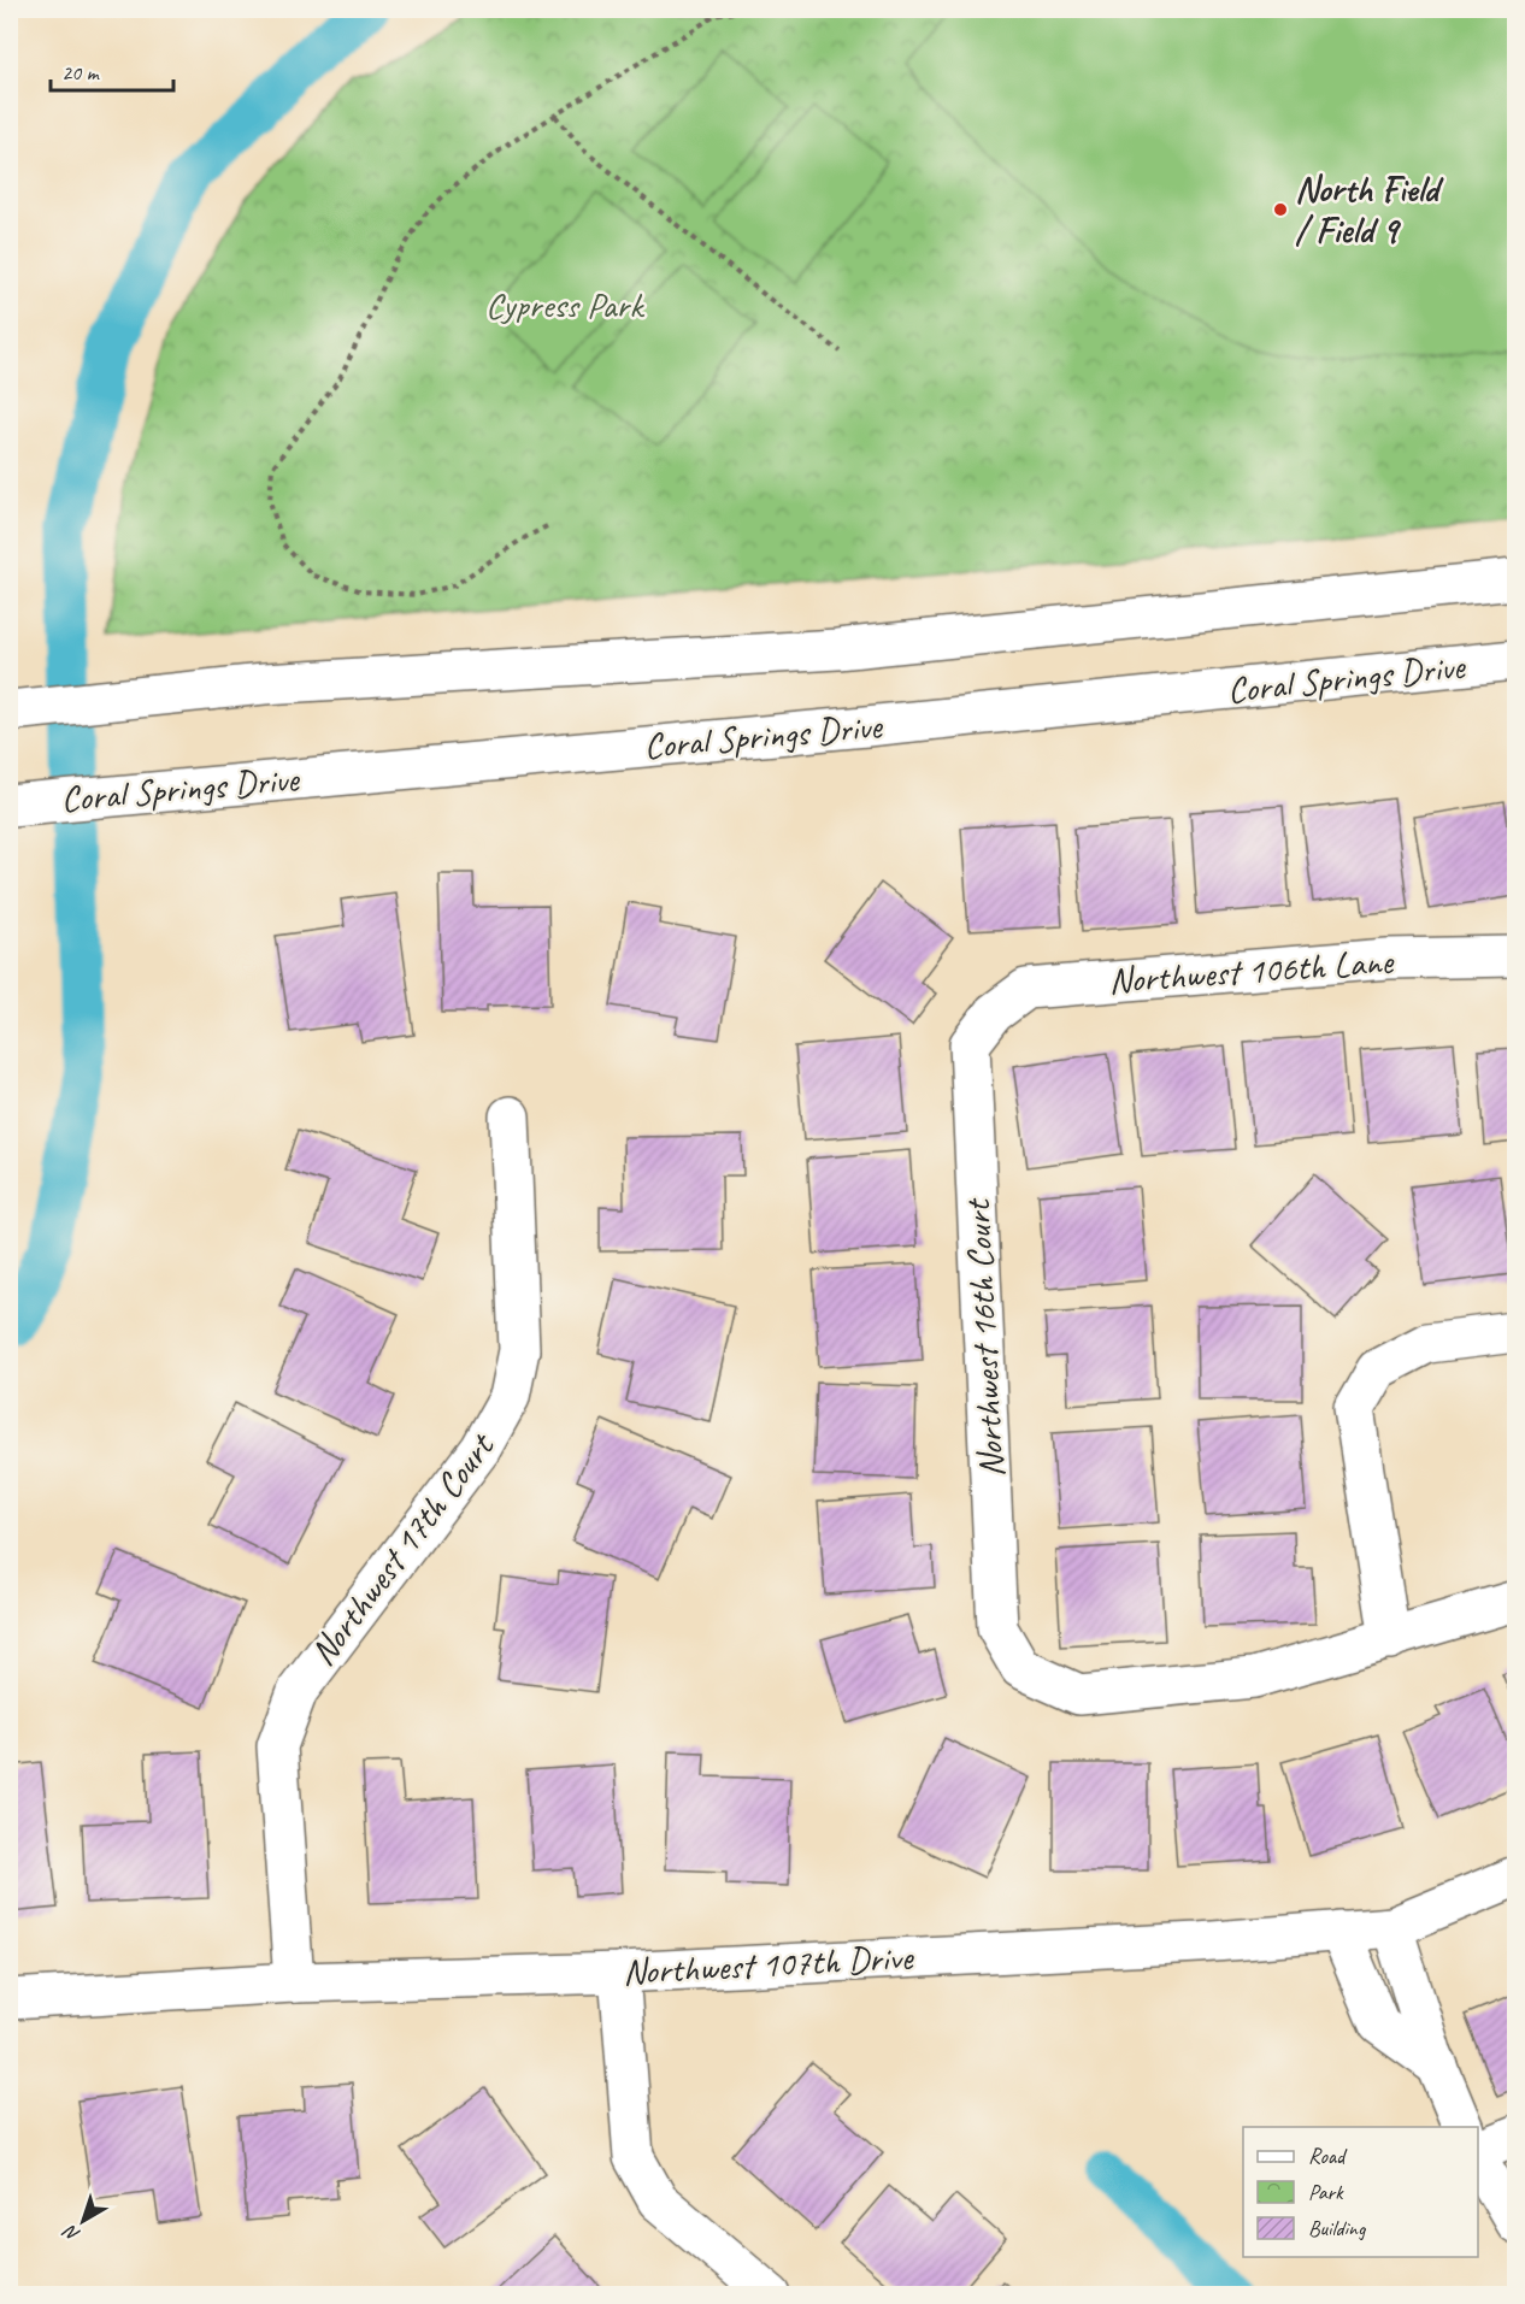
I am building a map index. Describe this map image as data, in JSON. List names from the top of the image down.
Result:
{
  "streets": {
    "street": [
      "Coral Springs Drive",
      "Northwest 106th Lane",
      "Northwest 16th Court",
      "Northwest 17th Court",
      "Northwest 107th Drive"
    ]
  },
  "crossings": [
    ["Northwest 106th Lane", "Northwest 16th Court"],
    ["Northwest 17th Court", "Northwest 107th Drive"]
  ],
  "parks": ["Cypress Park"],
  "places": ["North Field / Field 9"],
  "legend": ["Road", "Park", "Building"],
  "scale_bar": "20 m",
  "north": "bottom left"
}
